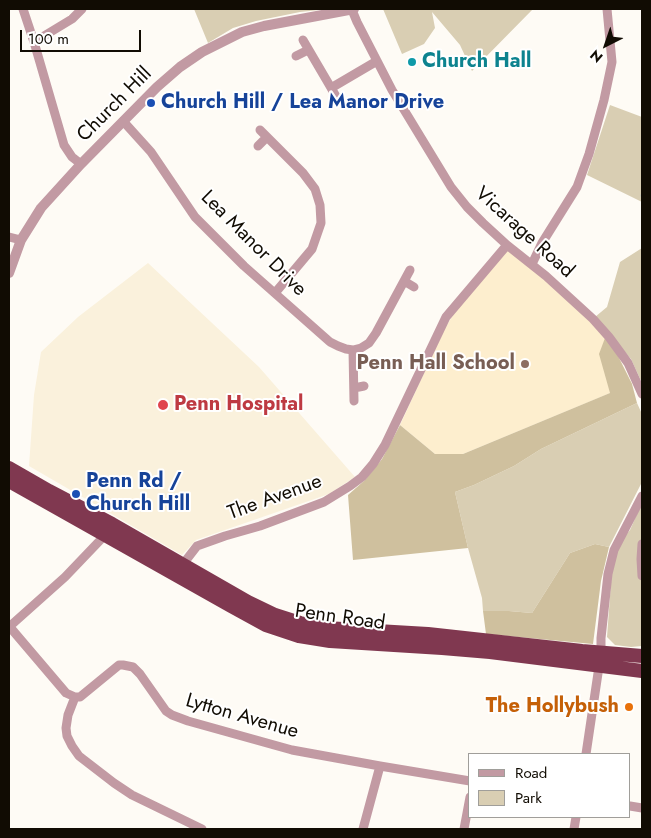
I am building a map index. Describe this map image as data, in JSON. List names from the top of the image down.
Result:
{
  "streets": {
    "highway": ["Penn Road"],
    "street": [
      "Church Hill",
      "Vicarage Road",
      "Lea Manor Drive",
      "The Avenue",
      "Lytton Avenue"
    ]
  },
  "crossings": [
    ["Church Hill", "Vicarage Road"],
    ["Church Hill", "Lea Manor Drive"],
    ["Vicarage Road", "The Avenue"],
    ["The Avenue", "Penn Road"]
  ],
  "places": [
    "Church Hall",
    "Church Hill / Lea Manor Drive",
    "Penn Hall School",
    "Penn Hospital",
    "Penn Rd / Church Hill",
    "The Hollybush"
  ],
  "legend": ["Road", "Park"],
  "scale_bar": "100 m",
  "north": "bottom left"
}
